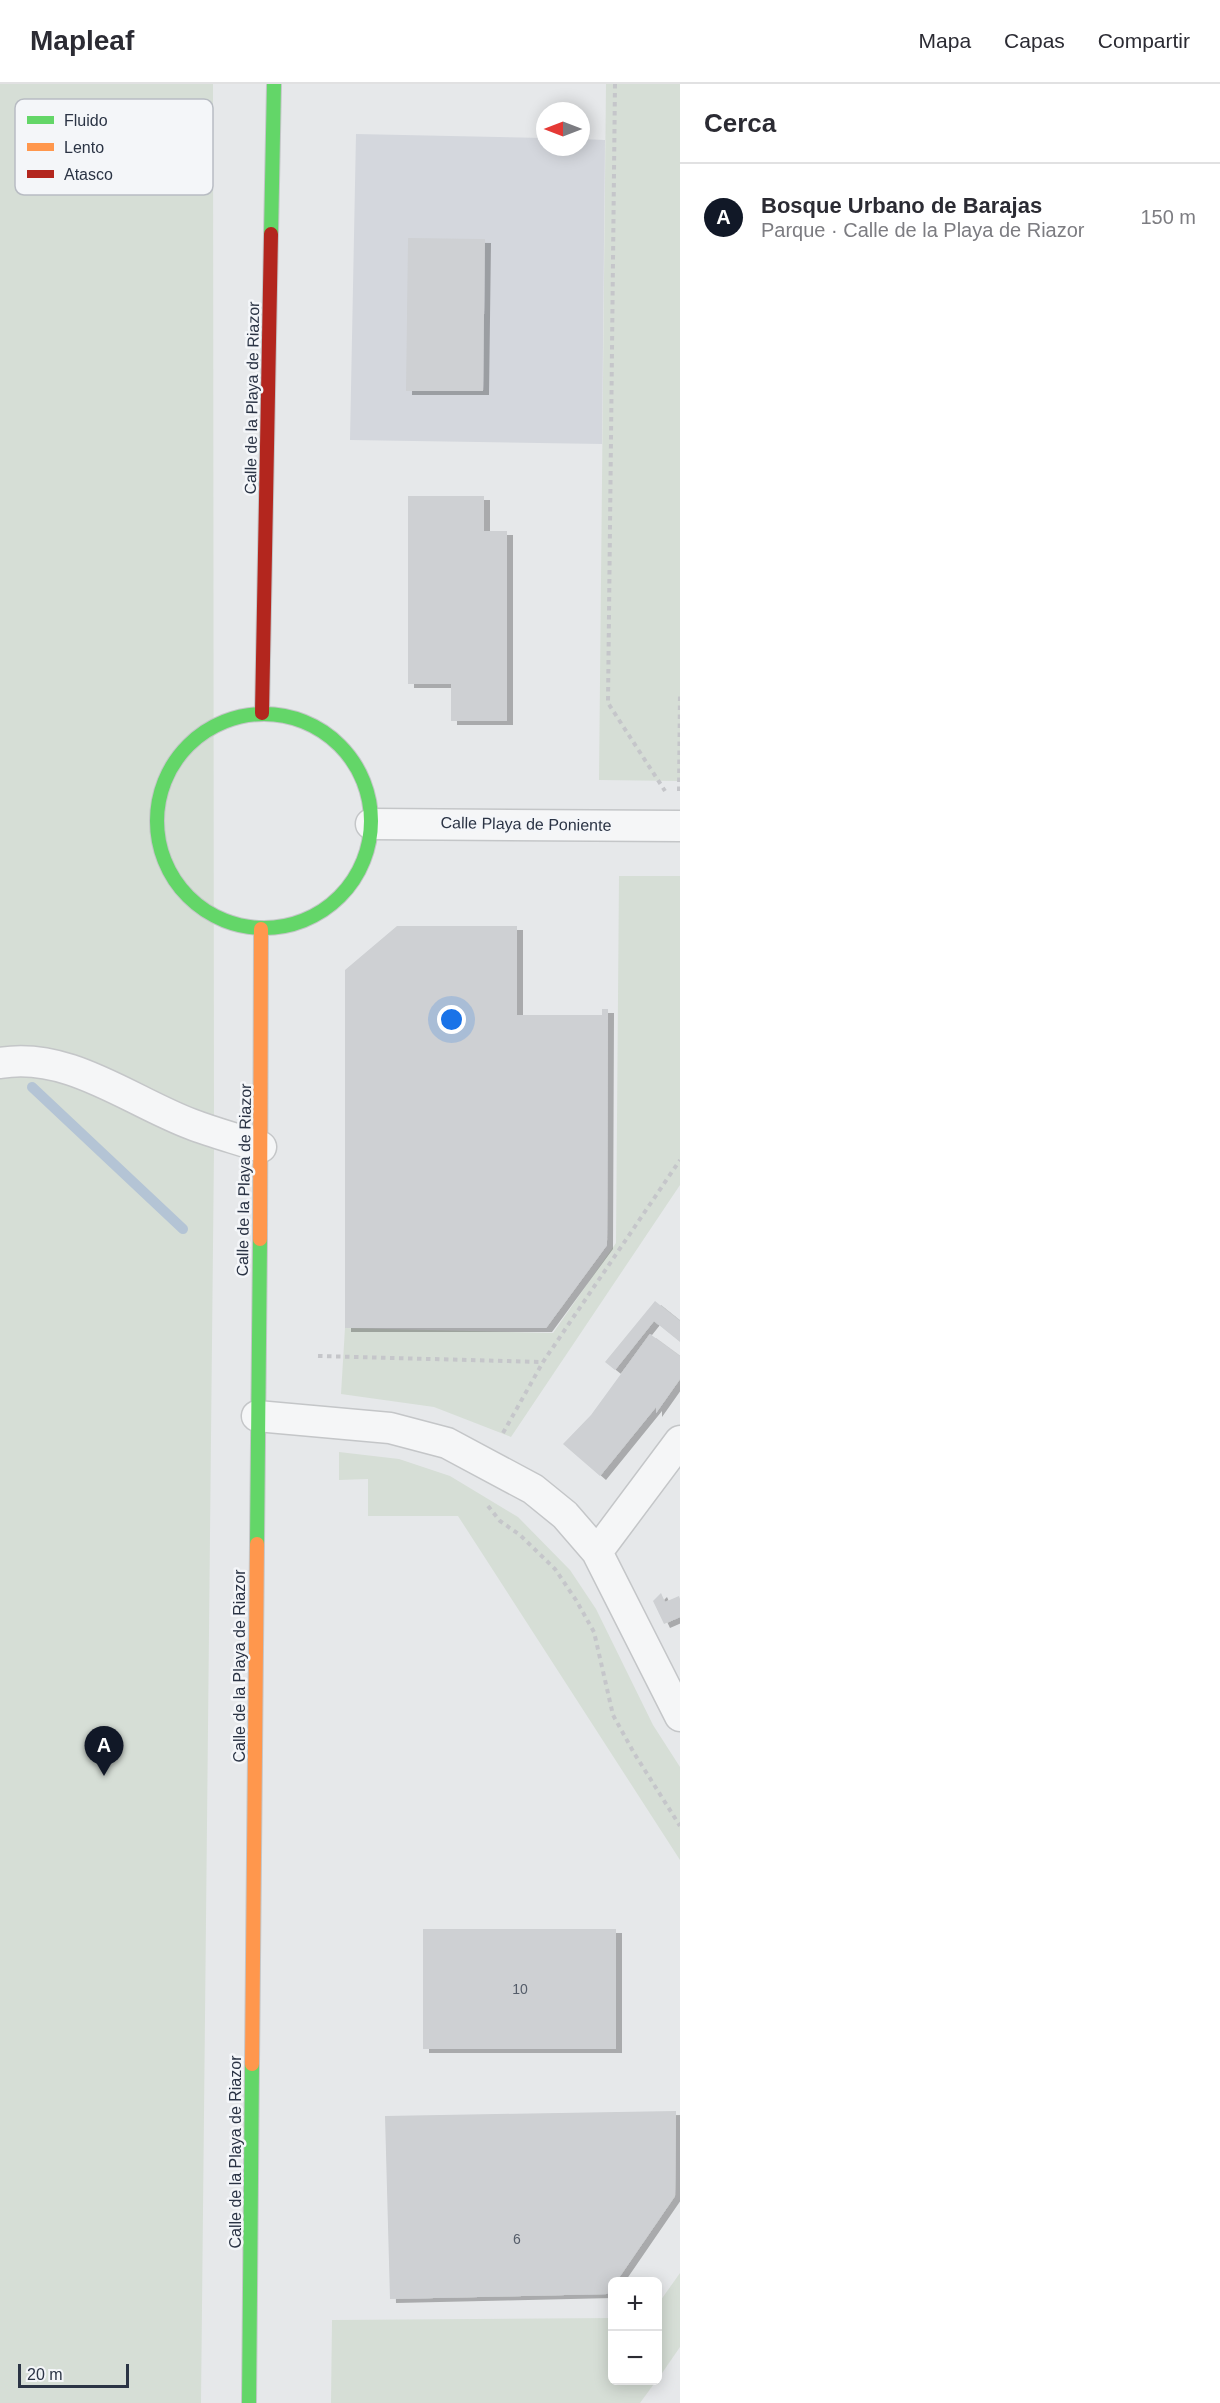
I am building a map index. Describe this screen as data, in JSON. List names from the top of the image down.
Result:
{
  "streets": {
    "street": ["Calle de la Playa de Riazor", "Calle Playa de Poniente"]
  },
  "crossings": [
    ["Calle de la Playa de Riazor", "Calle Playa de Poniente"]
  ],
  "house_numbers": ["10", "6"],
  "legend": ["Fluido", "Lento", "Atasco"],
  "scale_bar": "20 m",
  "north": "left",
  "page": {
    "header": "Mapleaf",
    "nav": ["Mapa", "Capas", "Compartir"],
    "heading": "Cerca",
    "list": [
      {
        "mark": "A",
        "name": "Bosque Urbano de Barajas",
        "note": "Parque · Calle de la Playa de Riazor",
        "value": "150 m"
      }
    ],
    "pins": "A",
    "map_buttons": ["+", "−"],
    "scale": "20 m"
  }
}
